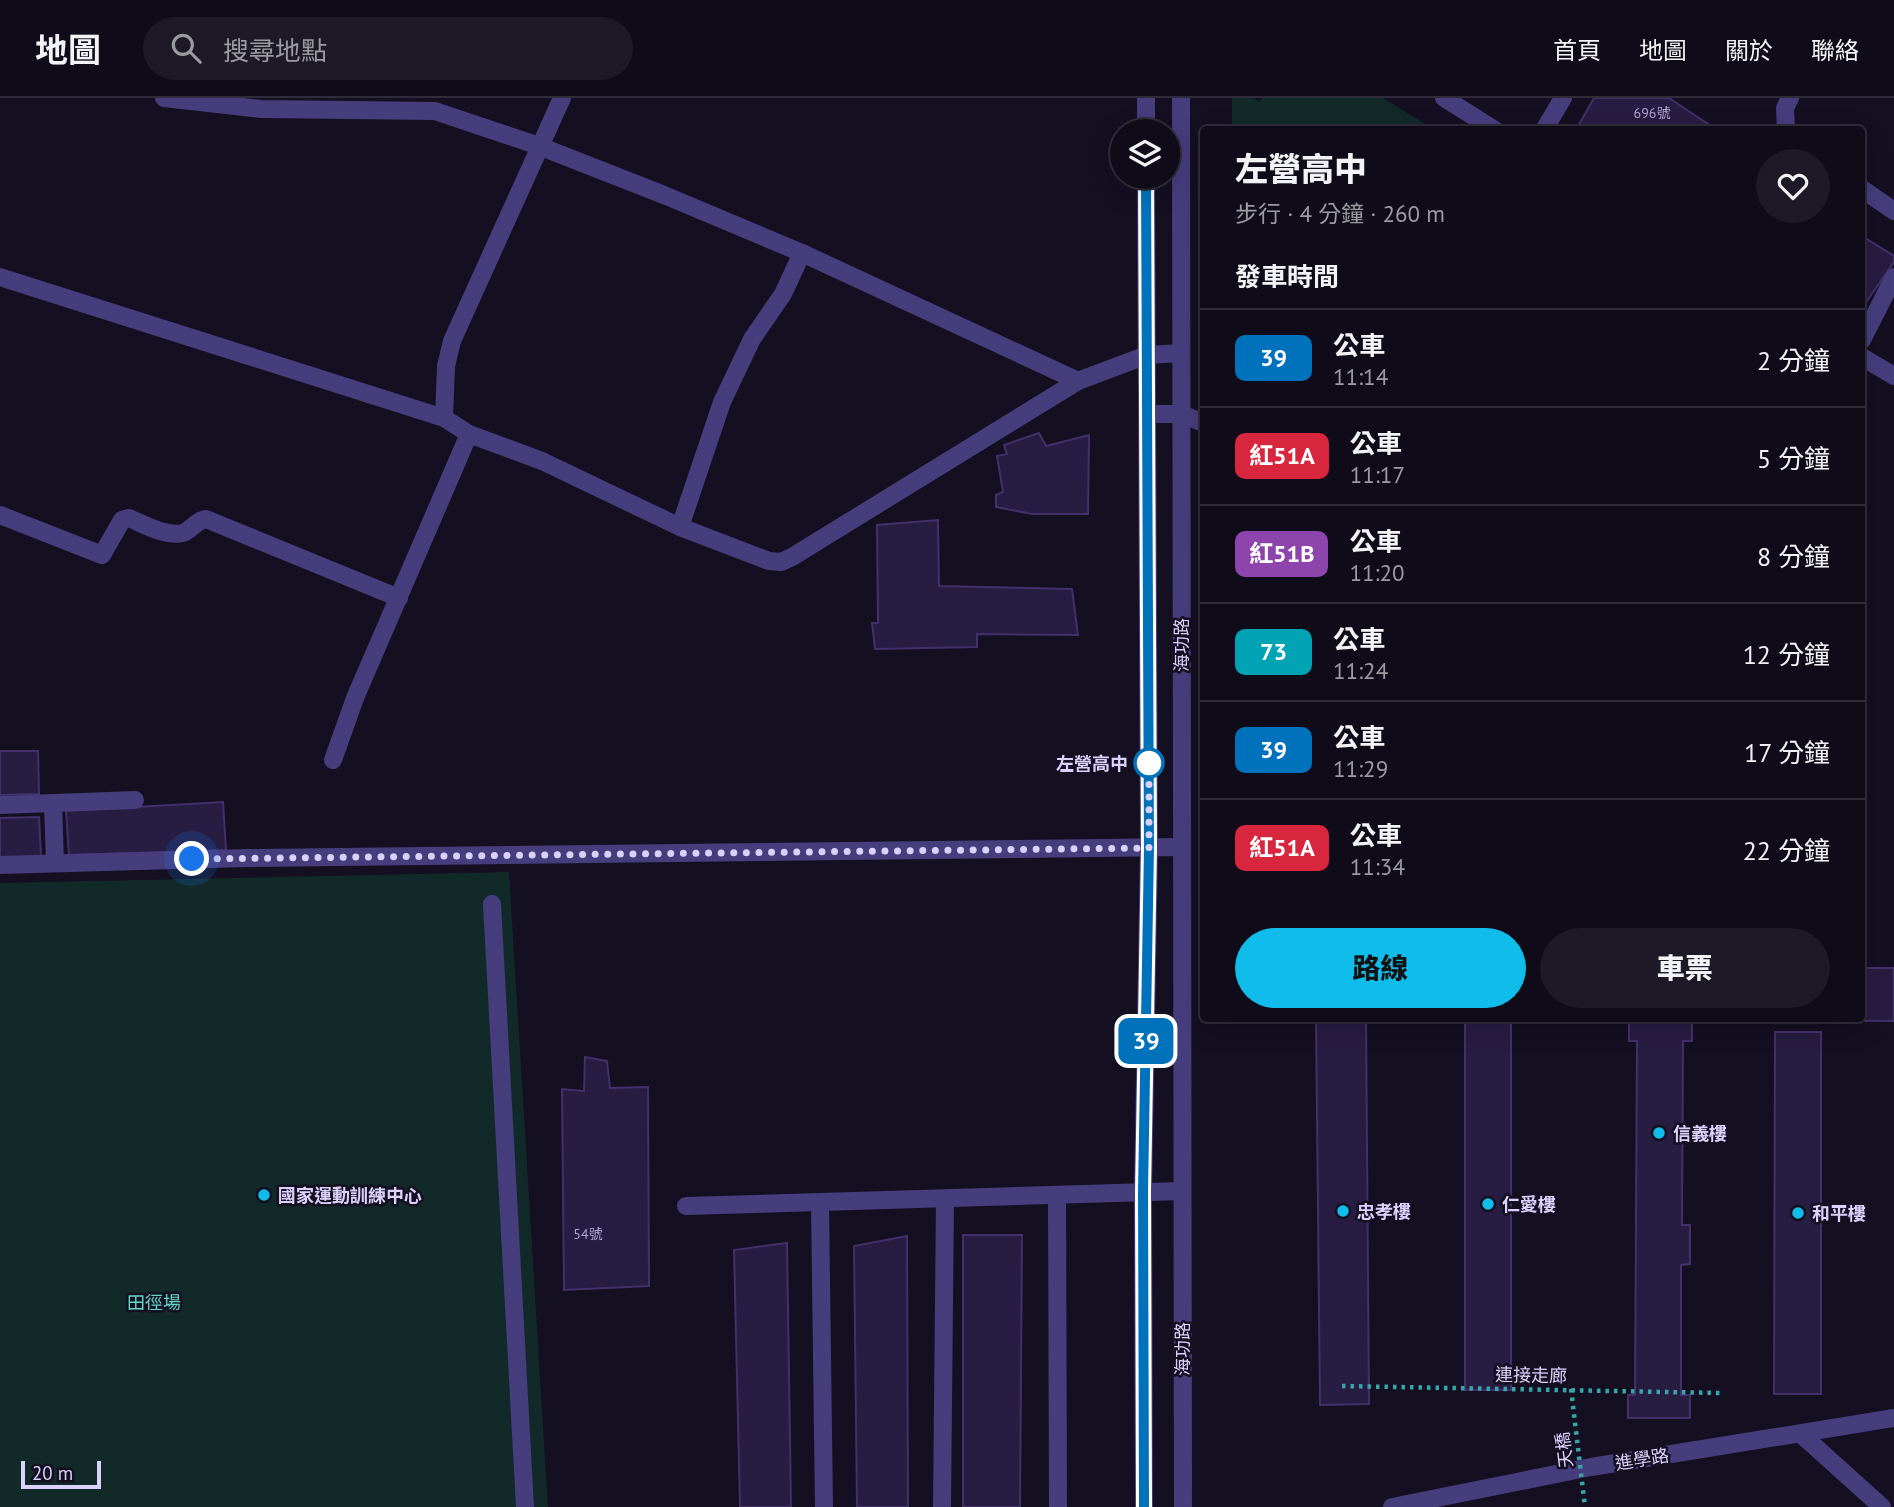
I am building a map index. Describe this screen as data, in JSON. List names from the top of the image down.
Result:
{
  "streets": {
    "street": ["海功路", "進學路"],
    "path": ["連接走廊", "天橋"]
  },
  "crossings": [
    ["連接走廊", "天橋"]
  ],
  "parks": ["田徑場"],
  "places": [
    "左營高中",
    "信義樓",
    "國家運動訓練中心",
    "仁愛樓",
    "忠孝樓",
    "和平樓"
  ],
  "lines": ["bus line 39"],
  "house_numbers": ["696號", "54號"],
  "scale_bar": "20 m",
  "page": {
    "header": "地圖",
    "search": "搜尋地點",
    "nav": [
      "首頁",
      "地圖",
      "關於",
      "聯絡"
    ],
    "on_map": "39",
    "heading": [
      ["左營高中", "步行 · 4 分鐘 · 260 m"],
      "發車時間"
    ],
    "list": [
      {
        "mark": "39",
        "name": "公車",
        "note": "11:14",
        "value": "2 分鐘"
      },
      {
        "mark": "紅51A",
        "name": "公車",
        "note": "11:17",
        "value": "5 分鐘"
      },
      {
        "mark": "紅51B",
        "name": "公車",
        "note": "11:20",
        "value": "8 分鐘"
      },
      {
        "mark": "73",
        "name": "公車",
        "note": "11:24",
        "value": "12 分鐘"
      },
      {
        "mark": "39",
        "name": "公車",
        "note": "11:29",
        "value": "17 分鐘"
      },
      {
        "mark": "紅51A",
        "name": "公車",
        "note": "11:34",
        "value": "22 分鐘"
      }
    ],
    "buttons": ["路線", "車票"],
    "scale": "20 m"
  }
}
